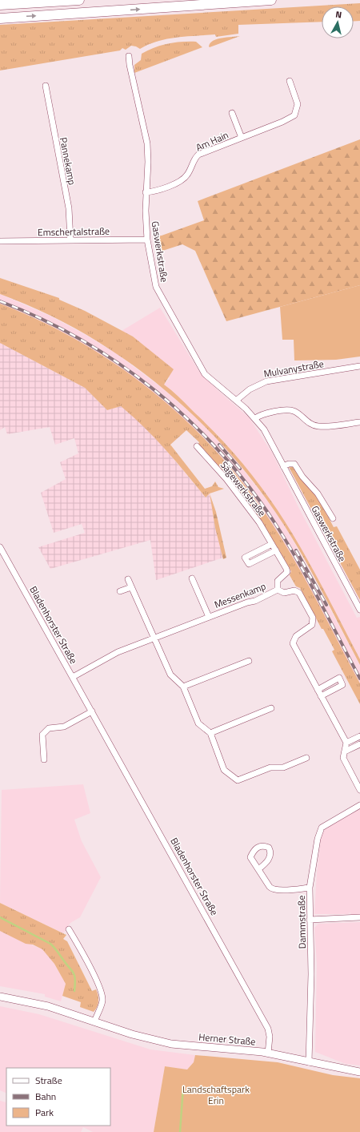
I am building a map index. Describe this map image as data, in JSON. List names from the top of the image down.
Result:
{
  "streets": {
    "main road": ["Herner Straße"],
    "street": [
      "Am Hain",
      "Pannekamp",
      "Emschertalstraße",
      "Gaswerkstraße",
      "Mulvanystraße",
      "Sägewerkstraße",
      "Messenkamp",
      "Bladenhorster Straße",
      "Dammstraße"
    ]
  },
  "crossings": [
    ["Am Hain", "Gaswerkstraße"],
    ["Pannekamp", "Emschertalstraße"],
    ["Emschertalstraße", "Gaswerkstraße"],
    ["Gaswerkstraße", "Mulvanystraße"],
    ["Sägewerkstraße", "Messenkamp"],
    ["Messenkamp", "Bladenhorster Straße"],
    ["Bladenhorster Straße", "Herner Straße"],
    ["Dammstraße", "Herner Straße"]
  ],
  "parks": ["Landschaftspark Erin"],
  "legend": ["Straße", "Bahn", "Park"],
  "north": "top"
}
